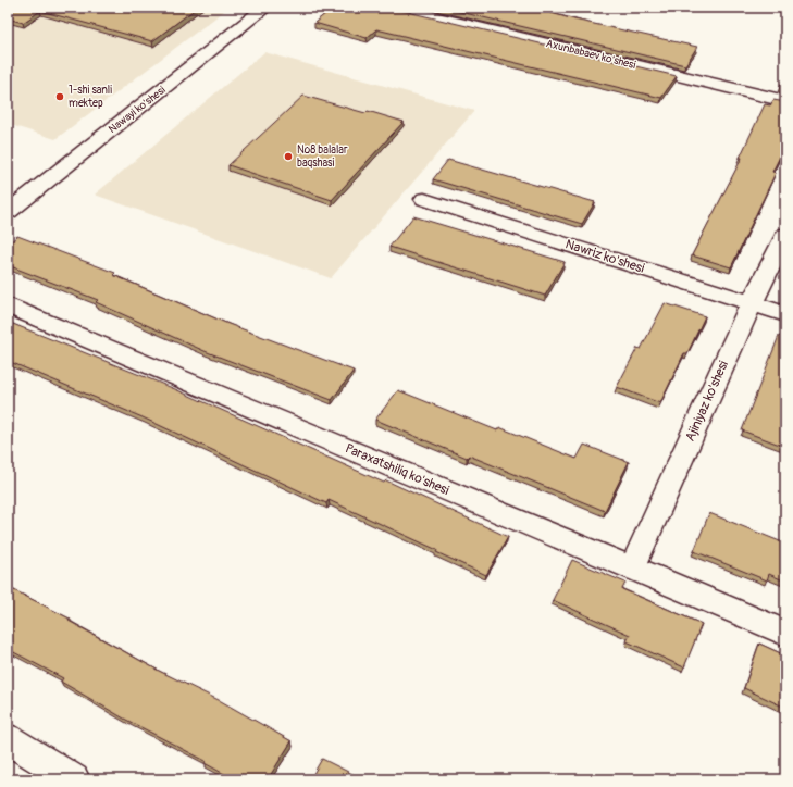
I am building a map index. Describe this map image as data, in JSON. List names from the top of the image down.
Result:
{
  "streets": {
    "street": [
      "Axunbabaev ko'shesi",
      "Nawayi ko'shesi",
      "Nawriz ko'shesi",
      "Ajiniyaz ko'shesi",
      "Paraxatshiliq ko'shesi"
    ]
  },
  "crossings": [
    ["Nawriz ko'shesi", "Ajiniyaz ko'shesi"],
    ["Ajiniyaz ko'shesi", "Paraxatshiliq ko'shesi"]
  ],
  "places": ["1-shi sanli mektep", "№8 balalar baqshasi"]
}
